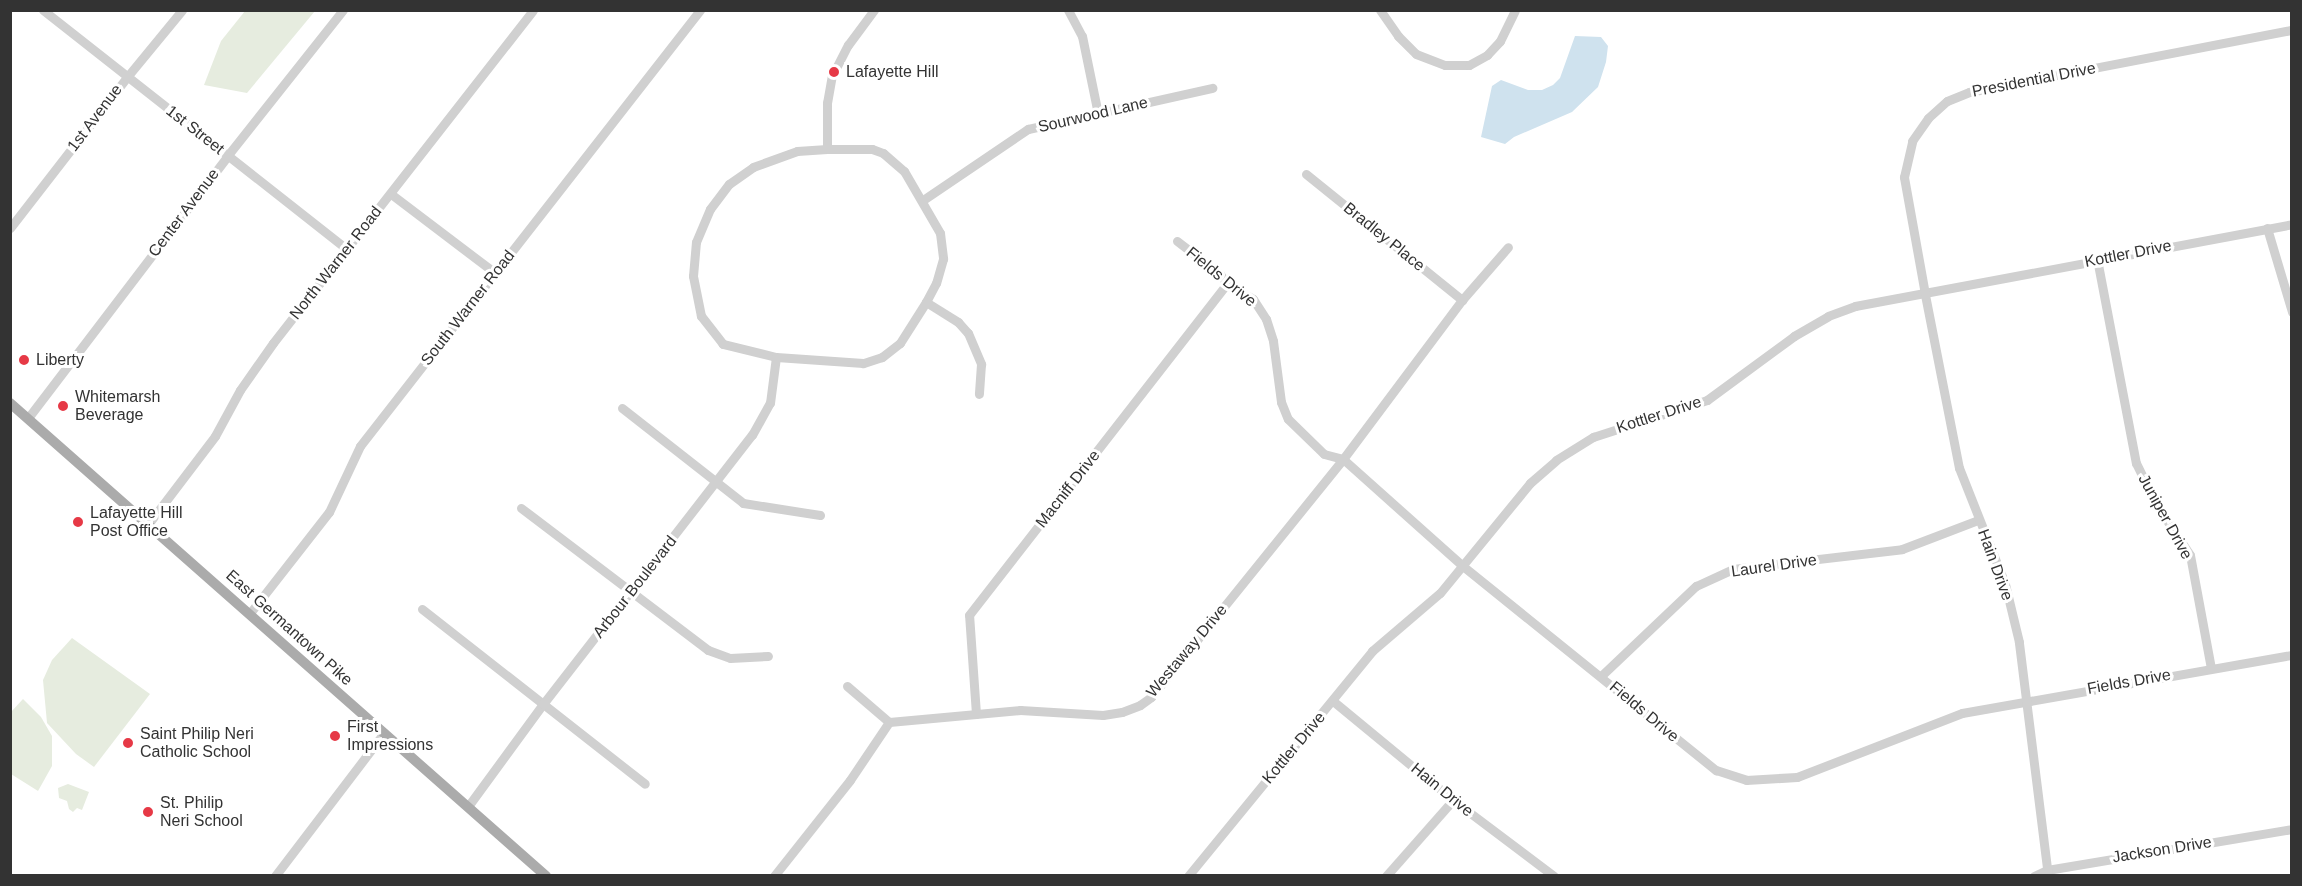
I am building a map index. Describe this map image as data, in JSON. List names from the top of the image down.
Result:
{
  "streets": {
    "main road": ["East Germantown Pike"],
    "street": [
      "Presidential Drive",
      "Sourwood Lane",
      "1st Avenue",
      "1st Street",
      "Center Avenue",
      "Bradley Place",
      "Kottler Drive",
      "North Warner Road",
      "Fields Drive",
      "South Warner Road",
      "Macniff Drive",
      "Juniper Drive",
      "Hain Drive",
      "Laurel Drive",
      "Arbour Boulevard",
      "Westaway Drive",
      "Jackson Drive"
    ]
  },
  "crossings": [
    ["Presidential Drive", "Kottler Drive"],
    ["Presidential Drive", "Hain Drive"],
    ["1st Avenue", "1st Street"],
    ["1st Street", "Center Avenue"],
    ["1st Street", "North Warner Road"],
    ["Center Avenue", "East Germantown Pike"],
    ["Bradley Place", "Westaway Drive"],
    ["Kottler Drive", "Fields Drive"],
    ["Kottler Drive", "Juniper Drive"],
    ["Kottler Drive", "Hain Drive"],
    ["North Warner Road", "East Germantown Pike"],
    ["Fields Drive", "Macniff Drive"],
    ["Fields Drive", "Juniper Drive"],
    ["Fields Drive", "Hain Drive"],
    ["Fields Drive", "Laurel Drive"],
    ["Fields Drive", "Westaway Drive"],
    ["South Warner Road", "East Germantown Pike"],
    ["Macniff Drive", "Westaway Drive"],
    ["Hain Drive", "Laurel Drive"],
    ["Hain Drive", "Jackson Drive"],
    ["Arbour Boulevard", "East Germantown Pike"]
  ],
  "places": [
    "Lafayette Hill",
    "Liberty",
    "Whitemarsh Beverage",
    "Lafayette Hill Post Office",
    "First Impressions",
    "Saint Philip Neri Catholic School",
    "St. Philip Neri School"
  ]
}
